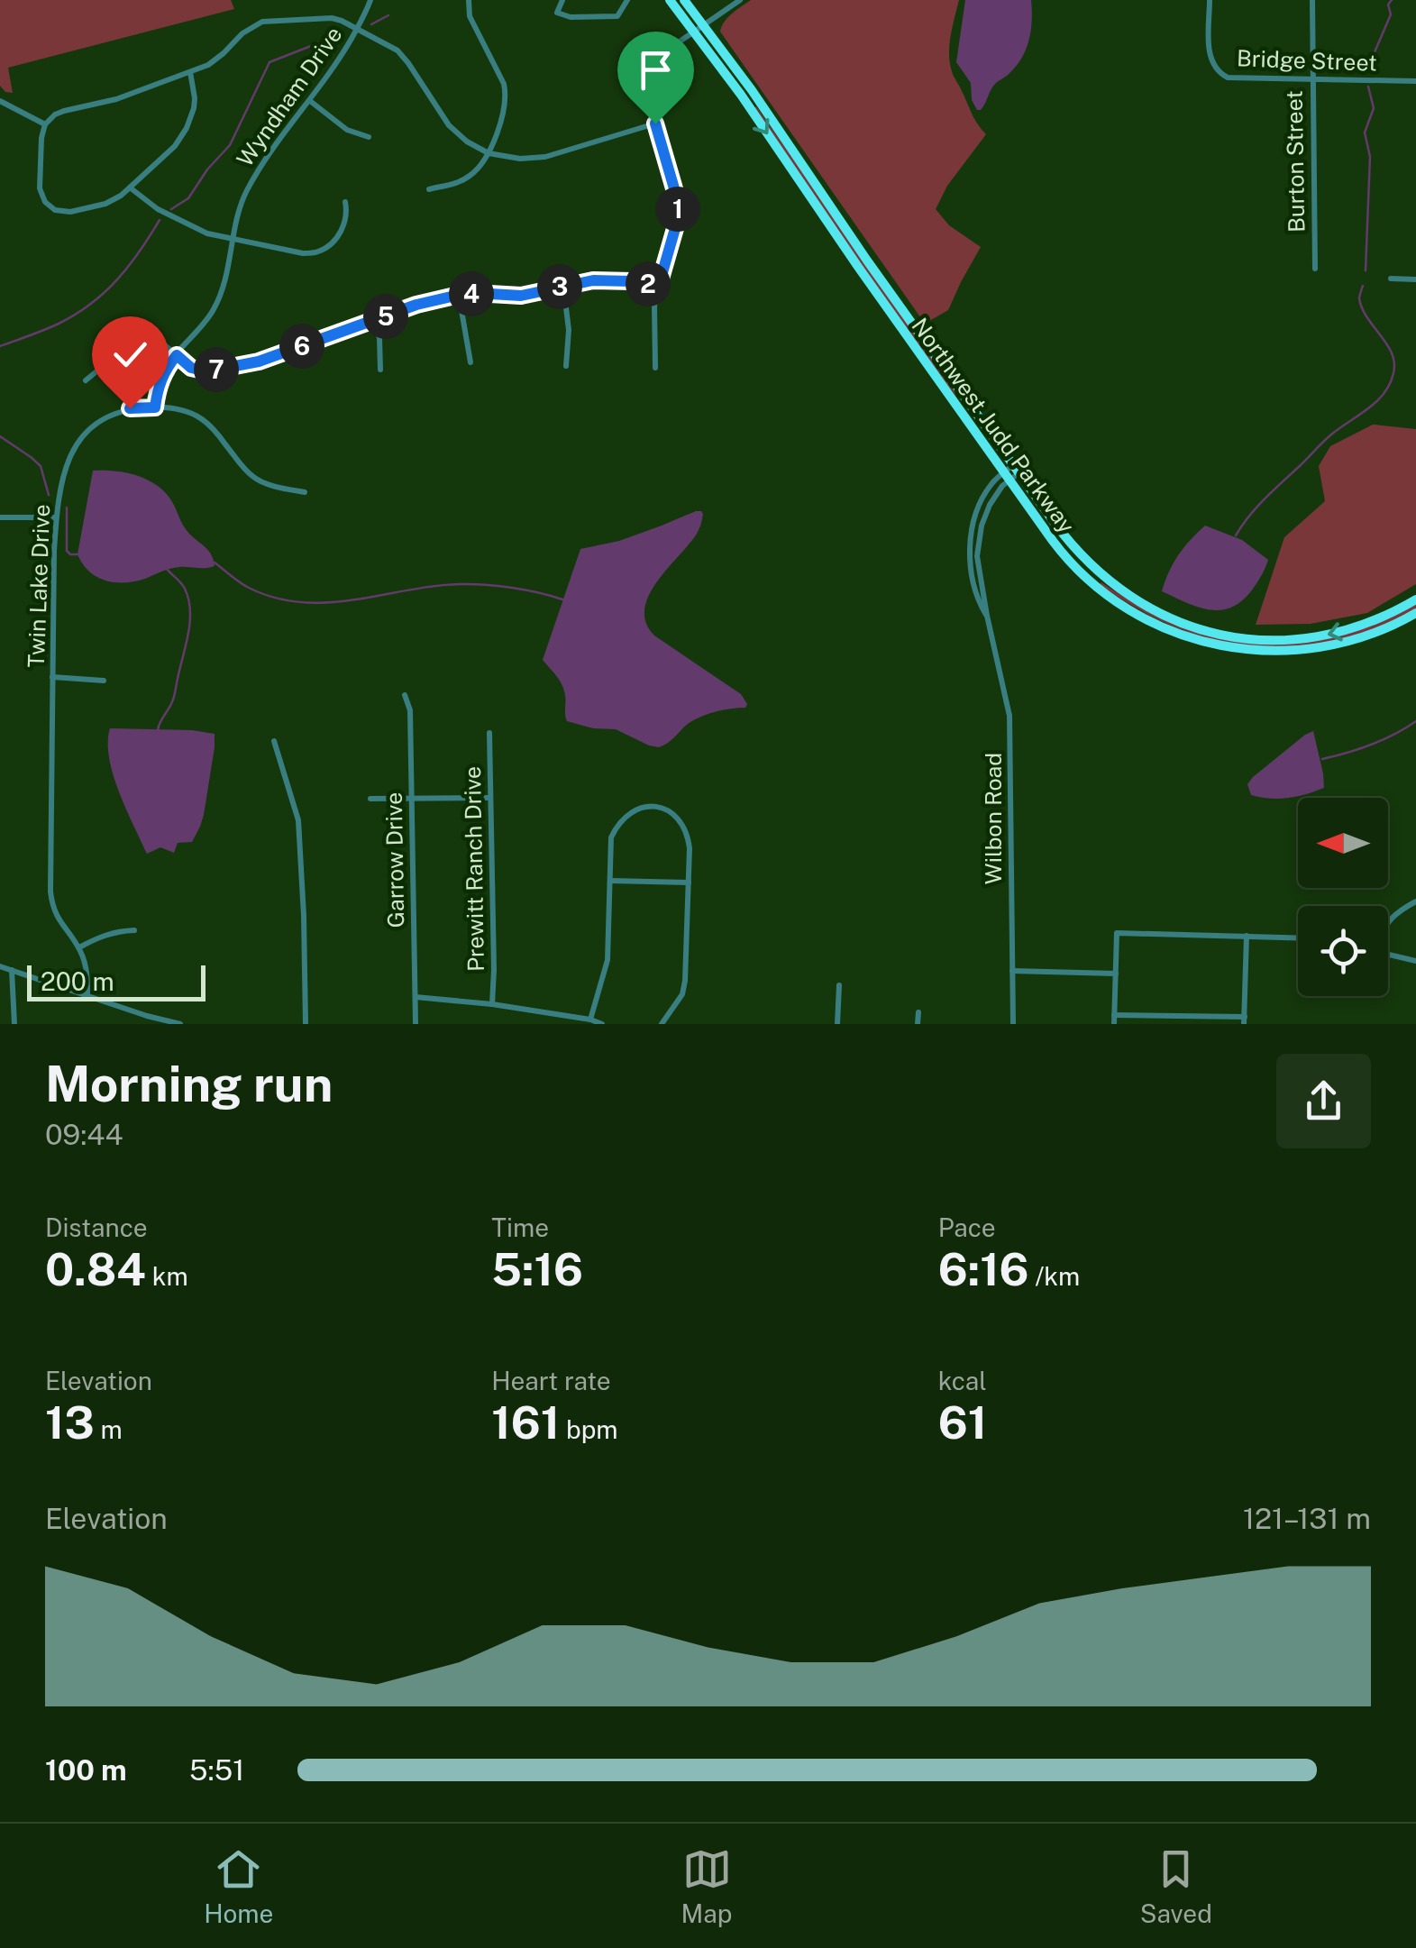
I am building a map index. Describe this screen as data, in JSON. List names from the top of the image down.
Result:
{
  "streets": {
    "highway": ["Northwest Judd Parkway"],
    "street": [
      "Bridge Street",
      "Wyndham Drive",
      "Burton Street",
      "Twin Lake Drive",
      "Wilbon Road",
      "Garrow Drive",
      "Prewitt Ranch Drive"
    ]
  },
  "crossings": [
    ["Bridge Street", "Burton Street"],
    ["Wyndham Drive", "Twin Lake Drive"],
    ["Northwest Judd Parkway", "Wilbon Road"]
  ],
  "scale_bar": "200 m",
  "north": "left",
  "page": {
    "pins": [
      "1",
      "2",
      "3",
      "4",
      "5",
      "6",
      "7"
    ],
    "scale": "200 m",
    "heading": ["Morning run", "09:44"],
    "stats": [
      ["Distance", "0.84 km"],
      ["Time", "5:16"],
      ["Pace", "6:16 /km"],
      ["Elevation", "13 m"],
      ["Heart rate", "161 bpm"],
      ["kcal", "61"]
    ],
    "chart": ["Elevation", "121–131 m"],
    "list": [
      {
        "name": "100 m",
        "note": "5:51"
      }
    ],
    "tabs": ["Home", "Map", "Saved"]
  }
}
